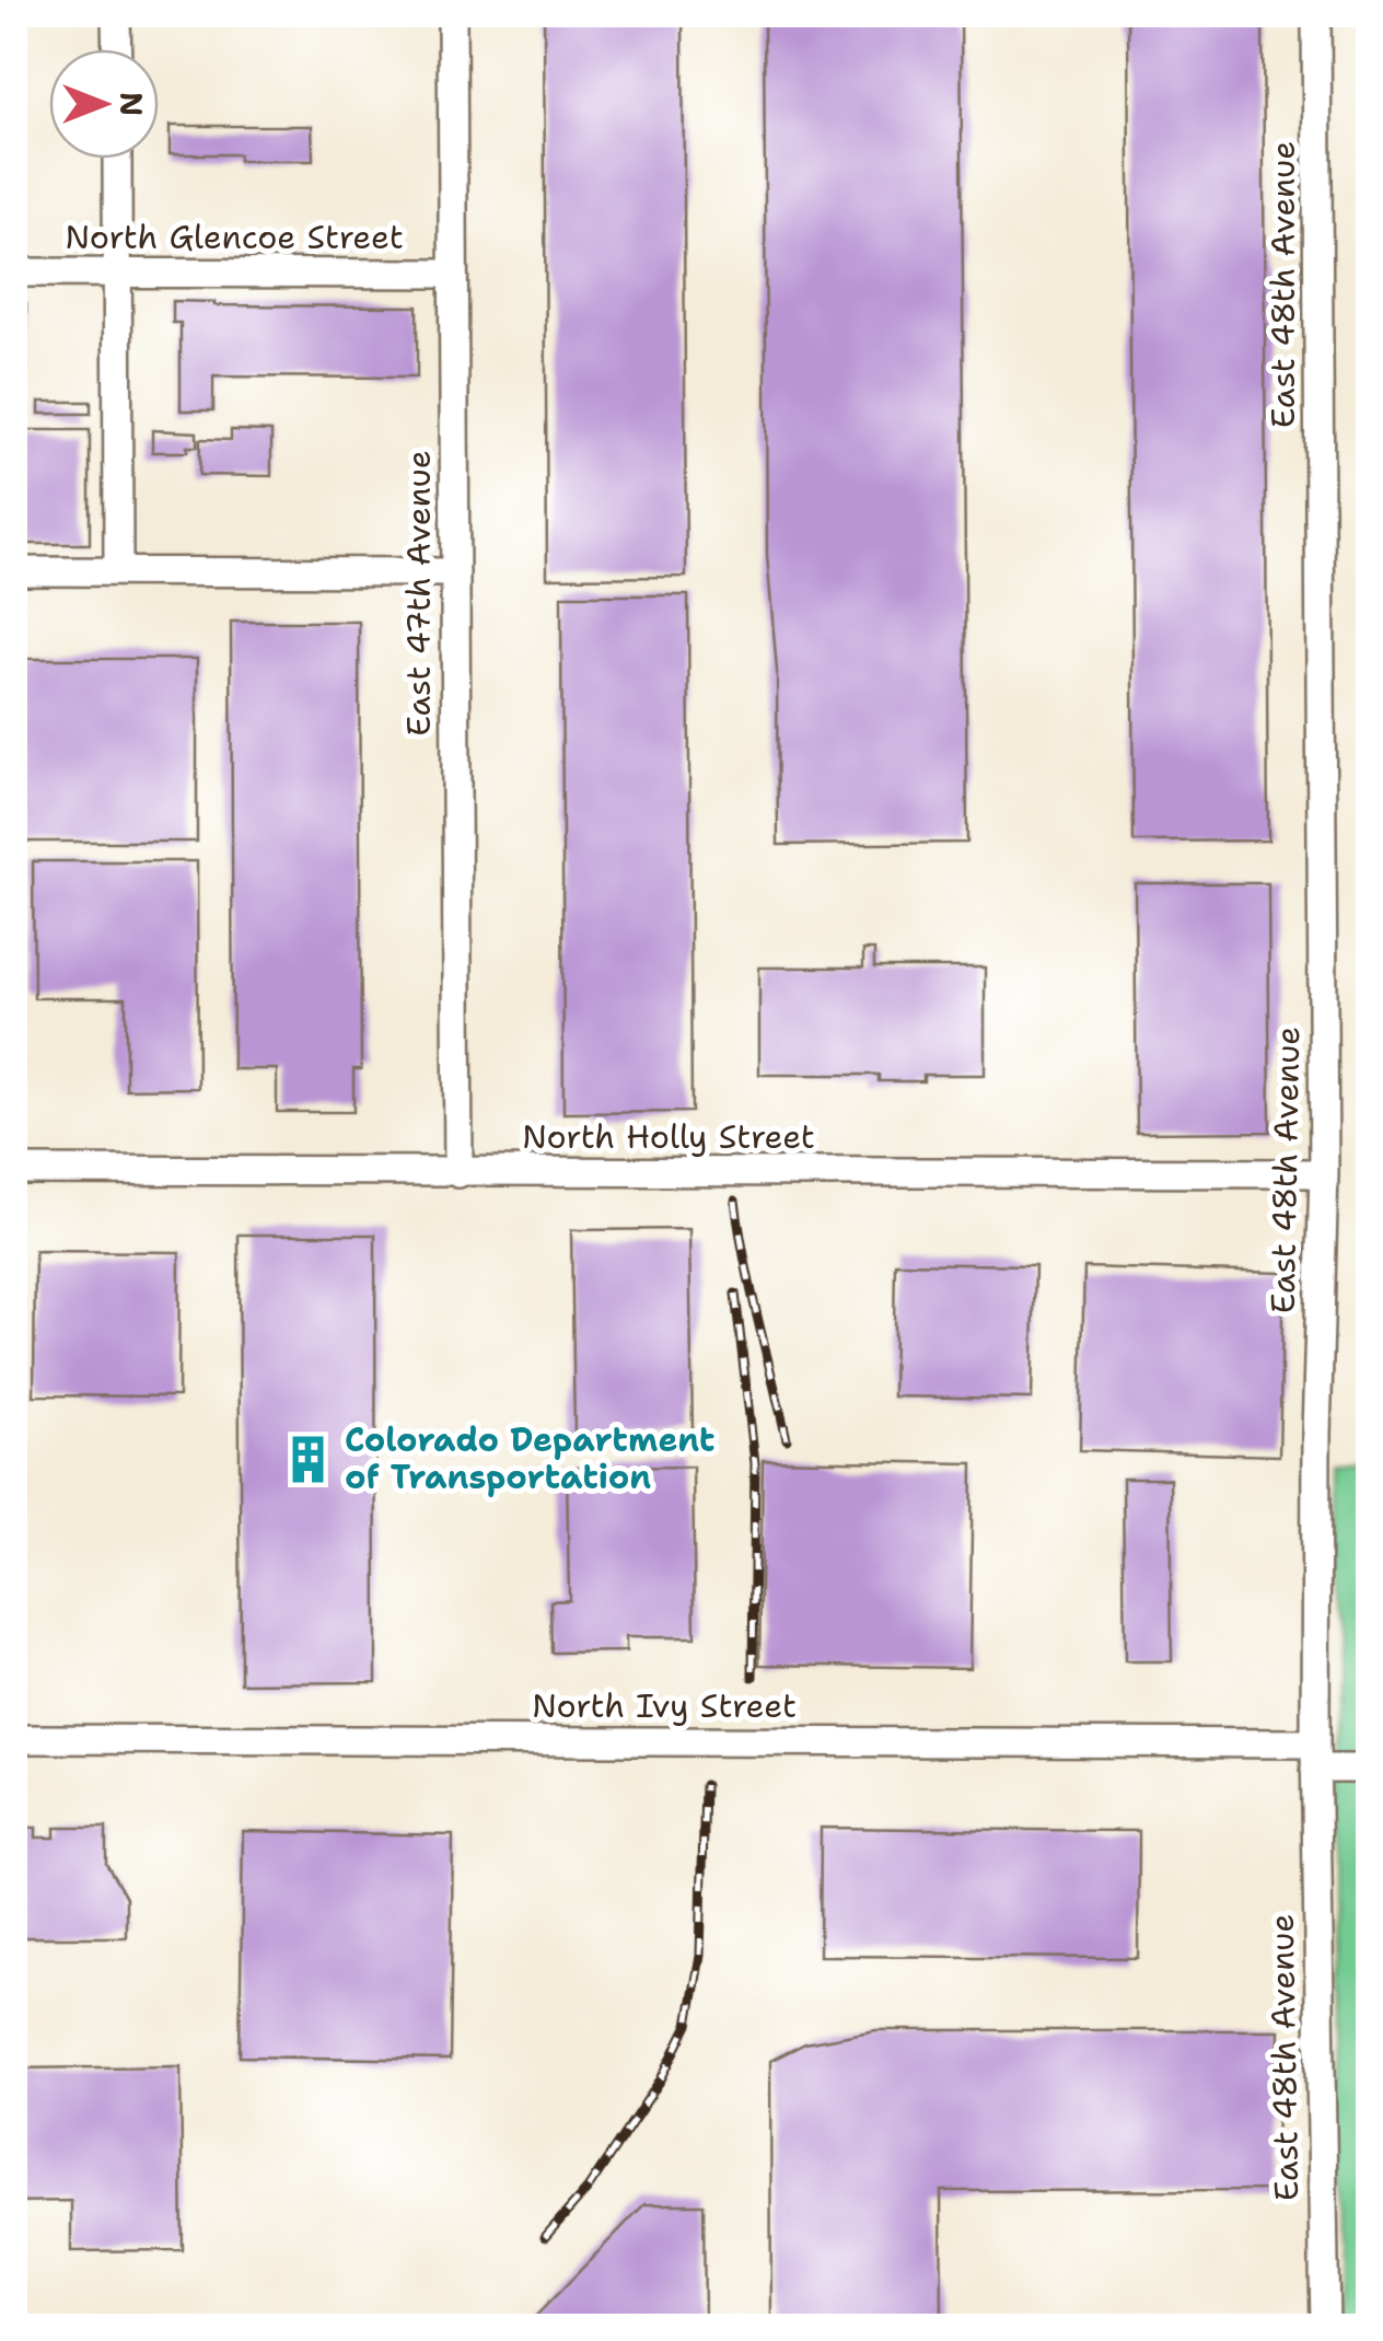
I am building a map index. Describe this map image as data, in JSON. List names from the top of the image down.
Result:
{
  "streets": {
    "street": [
      "North Glencoe Street",
      "East 48th Avenue",
      "East 47th Avenue",
      "North Holly Street",
      "North Ivy Street"
    ]
  },
  "crossings": [
    ["North Glencoe Street", "East 47th Avenue"],
    ["East 48th Avenue", "North Holly Street"],
    ["East 48th Avenue", "North Ivy Street"],
    ["East 47th Avenue", "North Holly Street"]
  ],
  "places": {
    "building": ["Colorado Department of Transportation"]
  },
  "north": "right"
}
